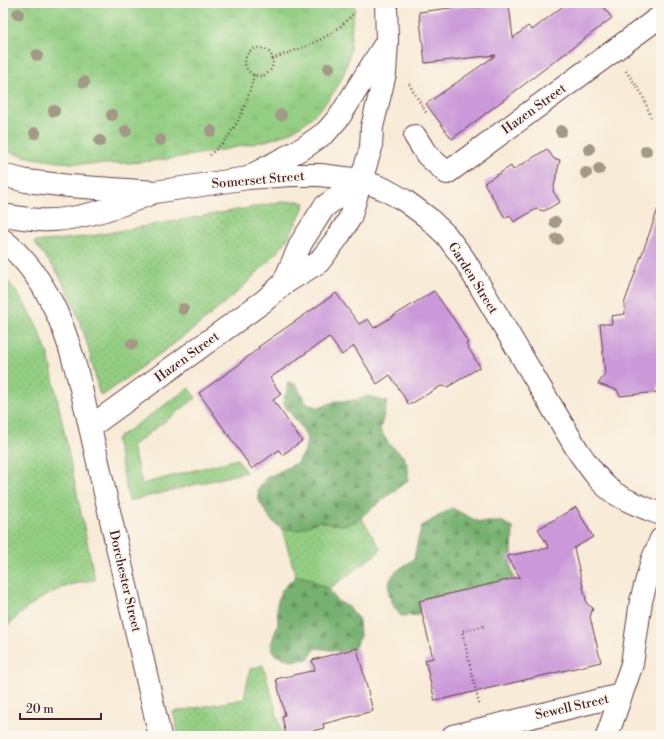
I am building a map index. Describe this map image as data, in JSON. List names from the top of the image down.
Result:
{
  "streets": {
    "street": [
      "Hazen Street",
      "Somerset Street",
      "Garden Street",
      "Dorchester Street",
      "Sewell Street"
    ]
  },
  "crossings": [
    ["Hazen Street", "Somerset Street"],
    ["Hazen Street", "Garden Street"],
    ["Hazen Street", "Dorchester Street"],
    ["Somerset Street", "Garden Street"]
  ],
  "scale_bar": "20 m"
}
